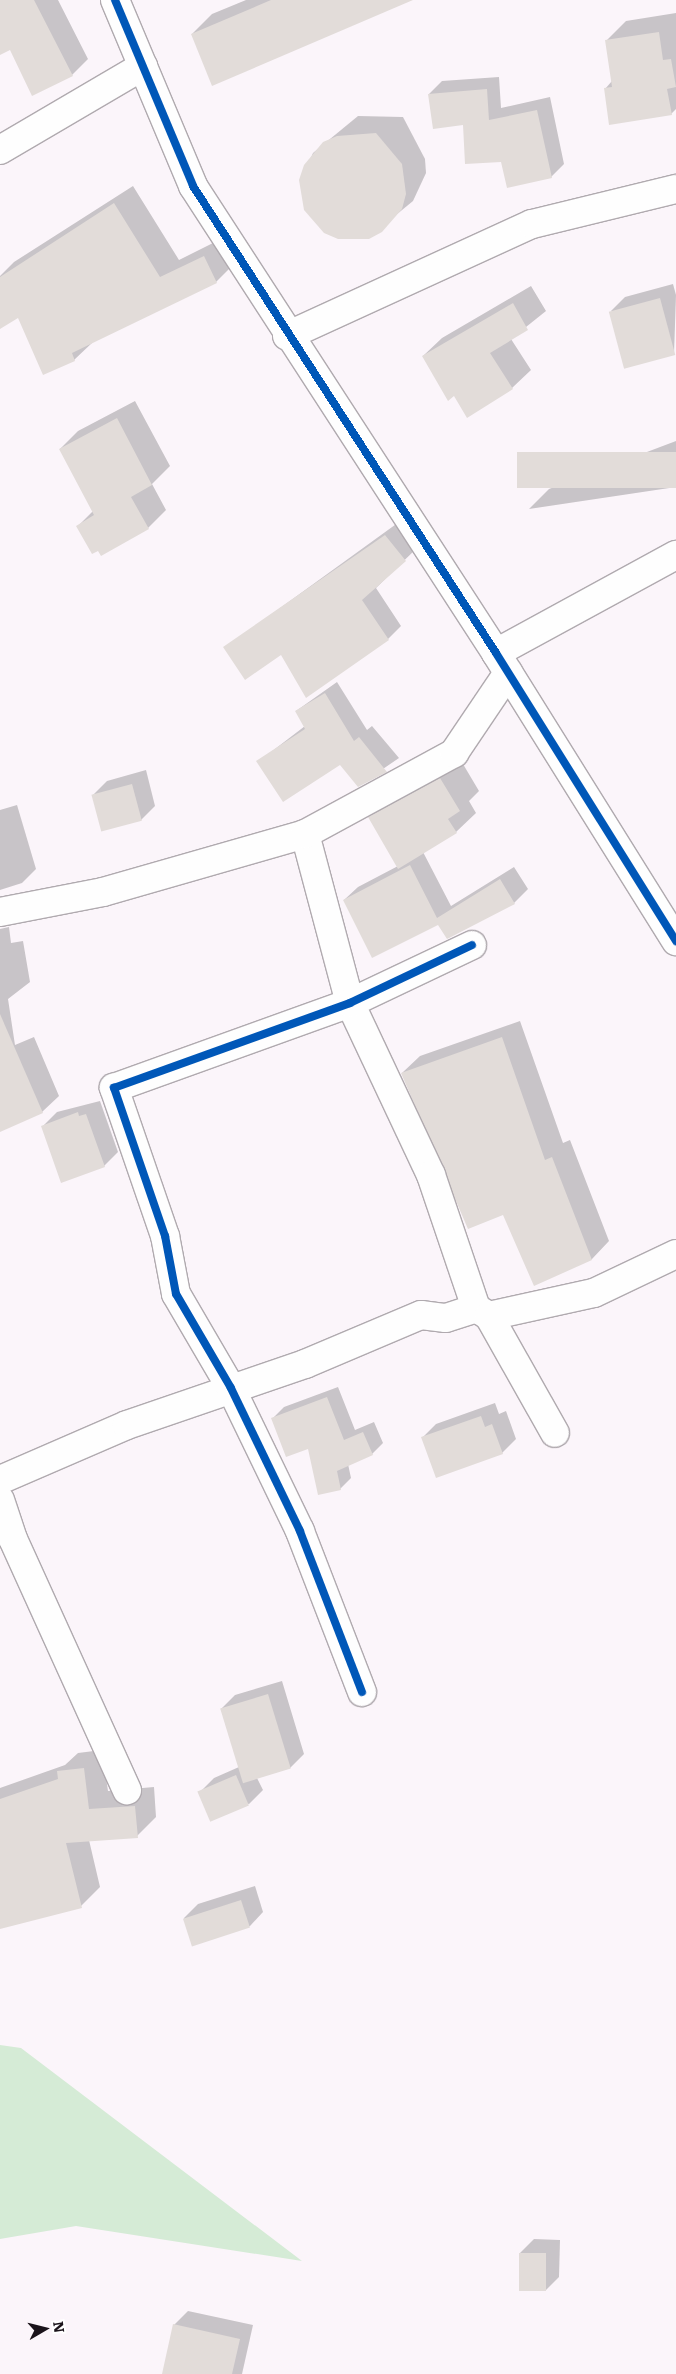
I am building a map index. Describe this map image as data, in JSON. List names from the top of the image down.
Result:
{
  "north": "right"
}
